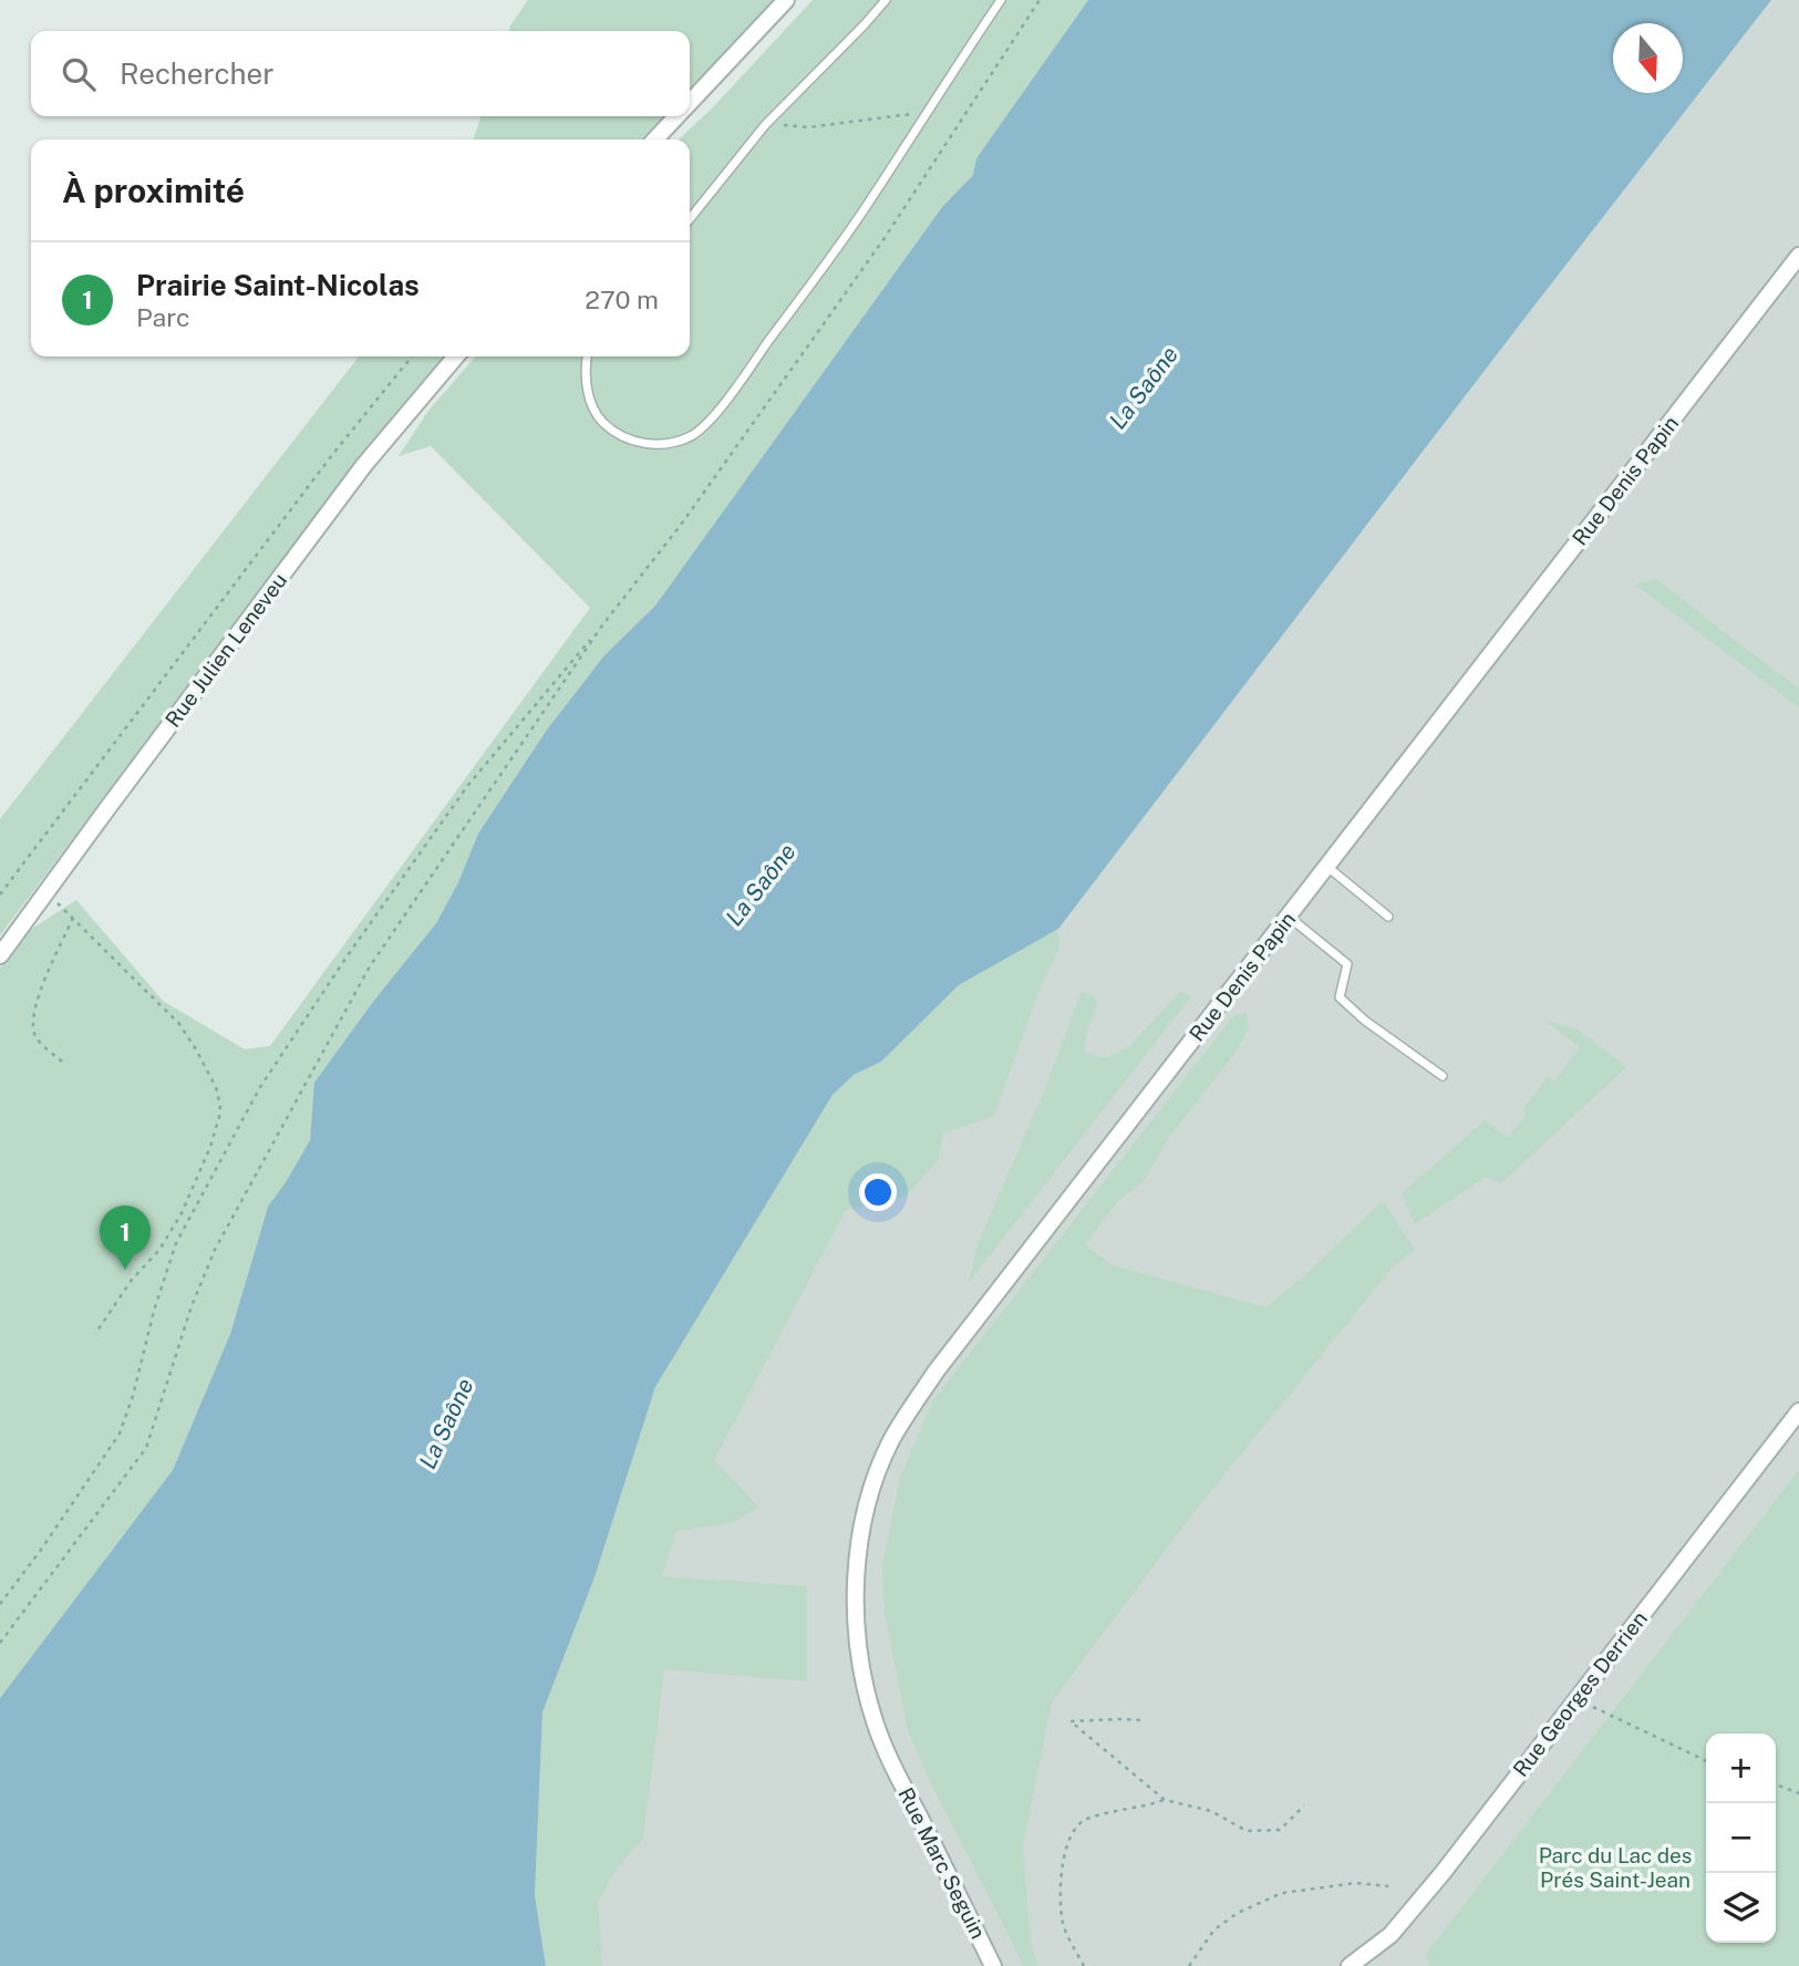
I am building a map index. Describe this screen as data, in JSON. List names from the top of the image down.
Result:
{
  "streets": {
    "street": [
      "Rue Denis Papin",
      "Rue Julien Leneveu",
      "Rue Georges Derrien",
      "Rue Marc Seguin"
    ]
  },
  "crossings": [
    ["Rue Denis Papin", "Rue Marc Seguin"]
  ],
  "water": ["La Saône"],
  "parks": ["Parc du Lac des Prés Saint-Jean"],
  "north": "bottom",
  "page": {
    "search": "Rechercher",
    "heading": "À proximité",
    "list": [
      {
        "mark": "1",
        "name": "Prairie Saint-Nicolas",
        "note": "Parc",
        "value": "270 m"
      }
    ],
    "pins": "1",
    "map_buttons": ["+", "−"]
  }
}
